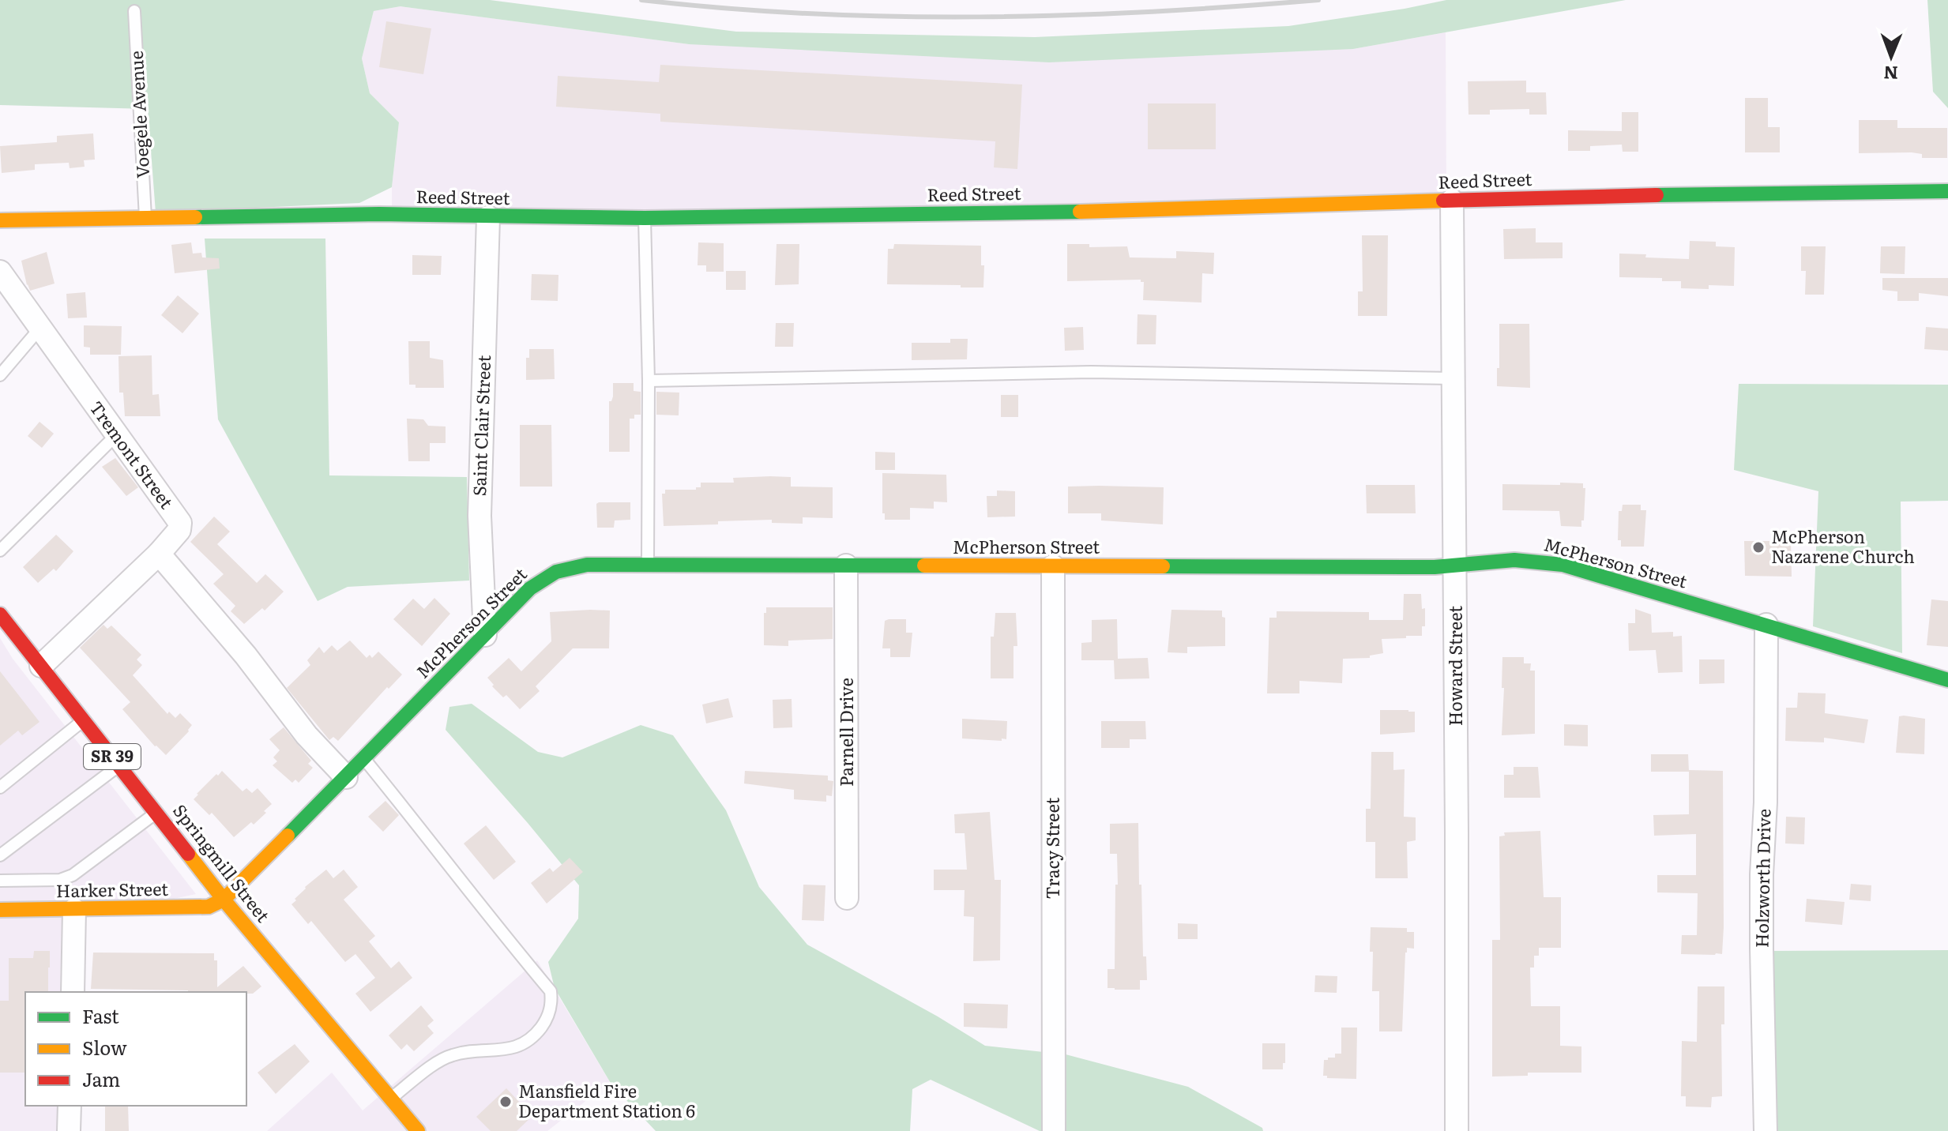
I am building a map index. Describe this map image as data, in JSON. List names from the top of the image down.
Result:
{
  "streets": {
    "street": [
      "Reed Street",
      "Saint Clair Street",
      "Tremont Street",
      "McPherson Street",
      "Howard Street",
      "Parnell Drive",
      "SR 39",
      "Tracy Street",
      "Springmill Street",
      "Holzworth Drive",
      "Harker Street"
    ],
    "lane": ["Voegele Avenue"]
  },
  "crossings": [
    ["Voegele Avenue", "Reed Street"],
    ["Reed Street", "Saint Clair Street"],
    ["Reed Street", "Howard Street"],
    ["Saint Clair Street", "McPherson Street"],
    ["McPherson Street", "Howard Street"],
    ["McPherson Street", "Parnell Drive"],
    ["McPherson Street", "Tracy Street"],
    ["McPherson Street", "Springmill Street"],
    ["McPherson Street", "Holzworth Drive"],
    ["McPherson Street", "Harker Street"],
    ["Springmill Street", "Harker Street"]
  ],
  "places": ["McPherson Nazarene Church", "Mansfield Fire Department Station 6"],
  "legend": ["Fast", "Slow", "Jam"],
  "north": "bottom"
}
